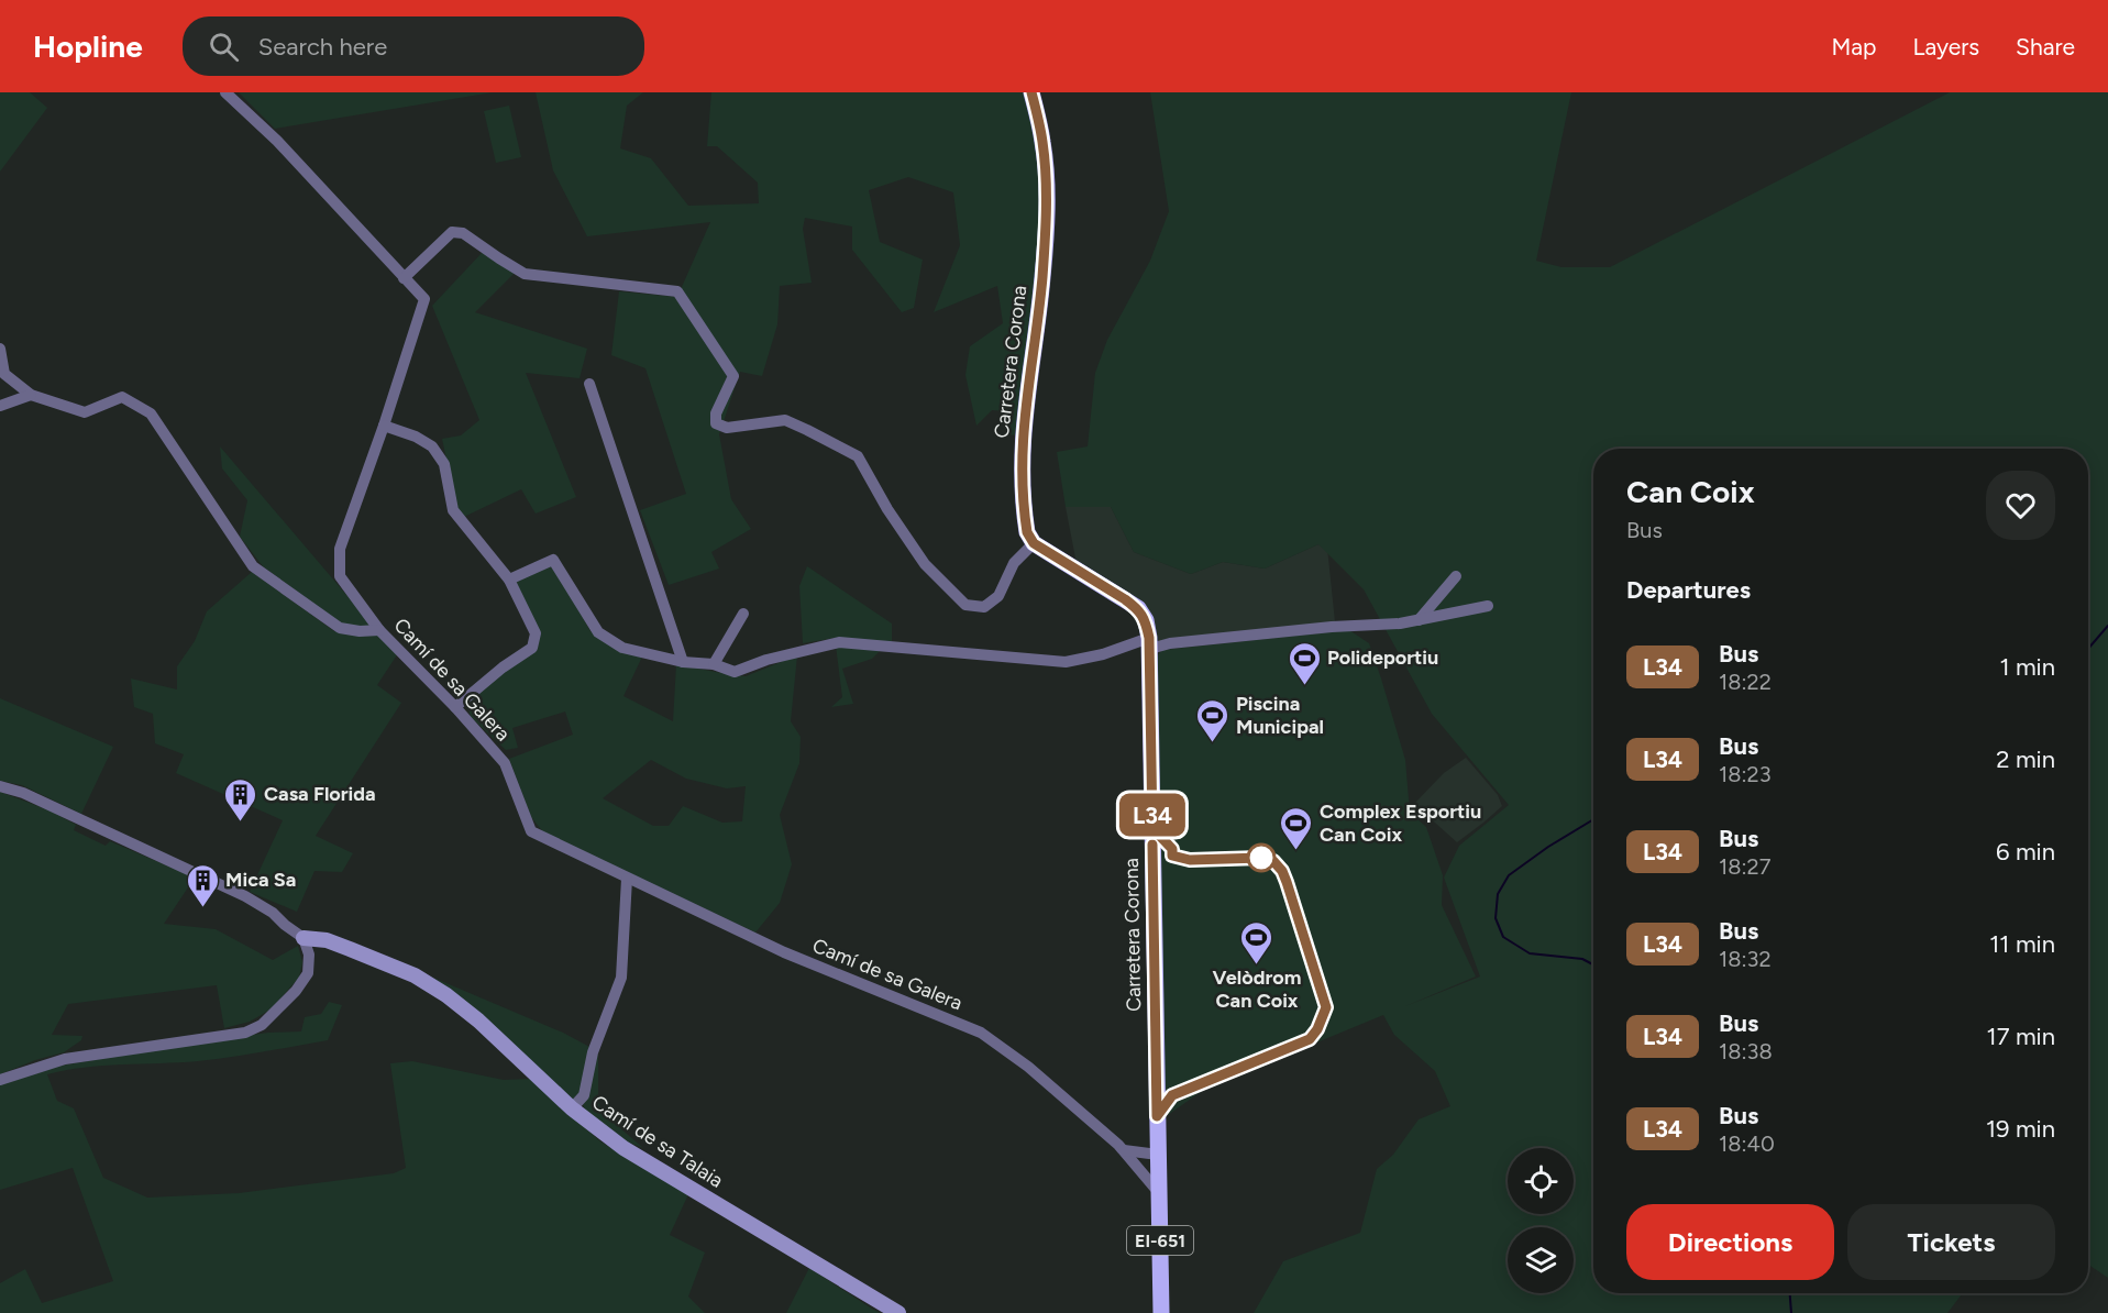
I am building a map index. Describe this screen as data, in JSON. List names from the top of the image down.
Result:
{
  "streets": {
    "main road": ["Carretera Corona", "EI-651"],
    "street": ["Camí de sa Galera", "Camí de sa Talaia"]
  },
  "crossings": [
    ["Carretera Corona", "Camí de sa Galera"]
  ],
  "places": {
    "sports": [
      "Polideportiu",
      "Piscina Municipal",
      "Complex Esportiu Can Coix",
      "Velòdrom Can Coix"
    ],
    "building": ["Casa Florida", "Mica Sa"]
  },
  "lines": ["bus line L34"],
  "page": {
    "header": "Hopline",
    "search": "Search here",
    "nav": ["Map", "Layers", "Share"],
    "on_map": "L34",
    "heading": [
      ["Can Coix", "Bus"],
      "Departures"
    ],
    "list": [
      {
        "mark": "L34",
        "name": "Bus",
        "note": "18:22",
        "value": "1 min"
      },
      {
        "mark": "L34",
        "name": "Bus",
        "note": "18:23",
        "value": "2 min"
      },
      {
        "mark": "L34",
        "name": "Bus",
        "note": "18:27",
        "value": "6 min"
      },
      {
        "mark": "L34",
        "name": "Bus",
        "note": "18:32",
        "value": "11 min"
      },
      {
        "mark": "L34",
        "name": "Bus",
        "note": "18:38",
        "value": "17 min"
      },
      {
        "mark": "L34",
        "name": "Bus",
        "note": "18:40",
        "value": "19 min"
      }
    ],
    "buttons": ["Directions", "Tickets"]
  }
}
